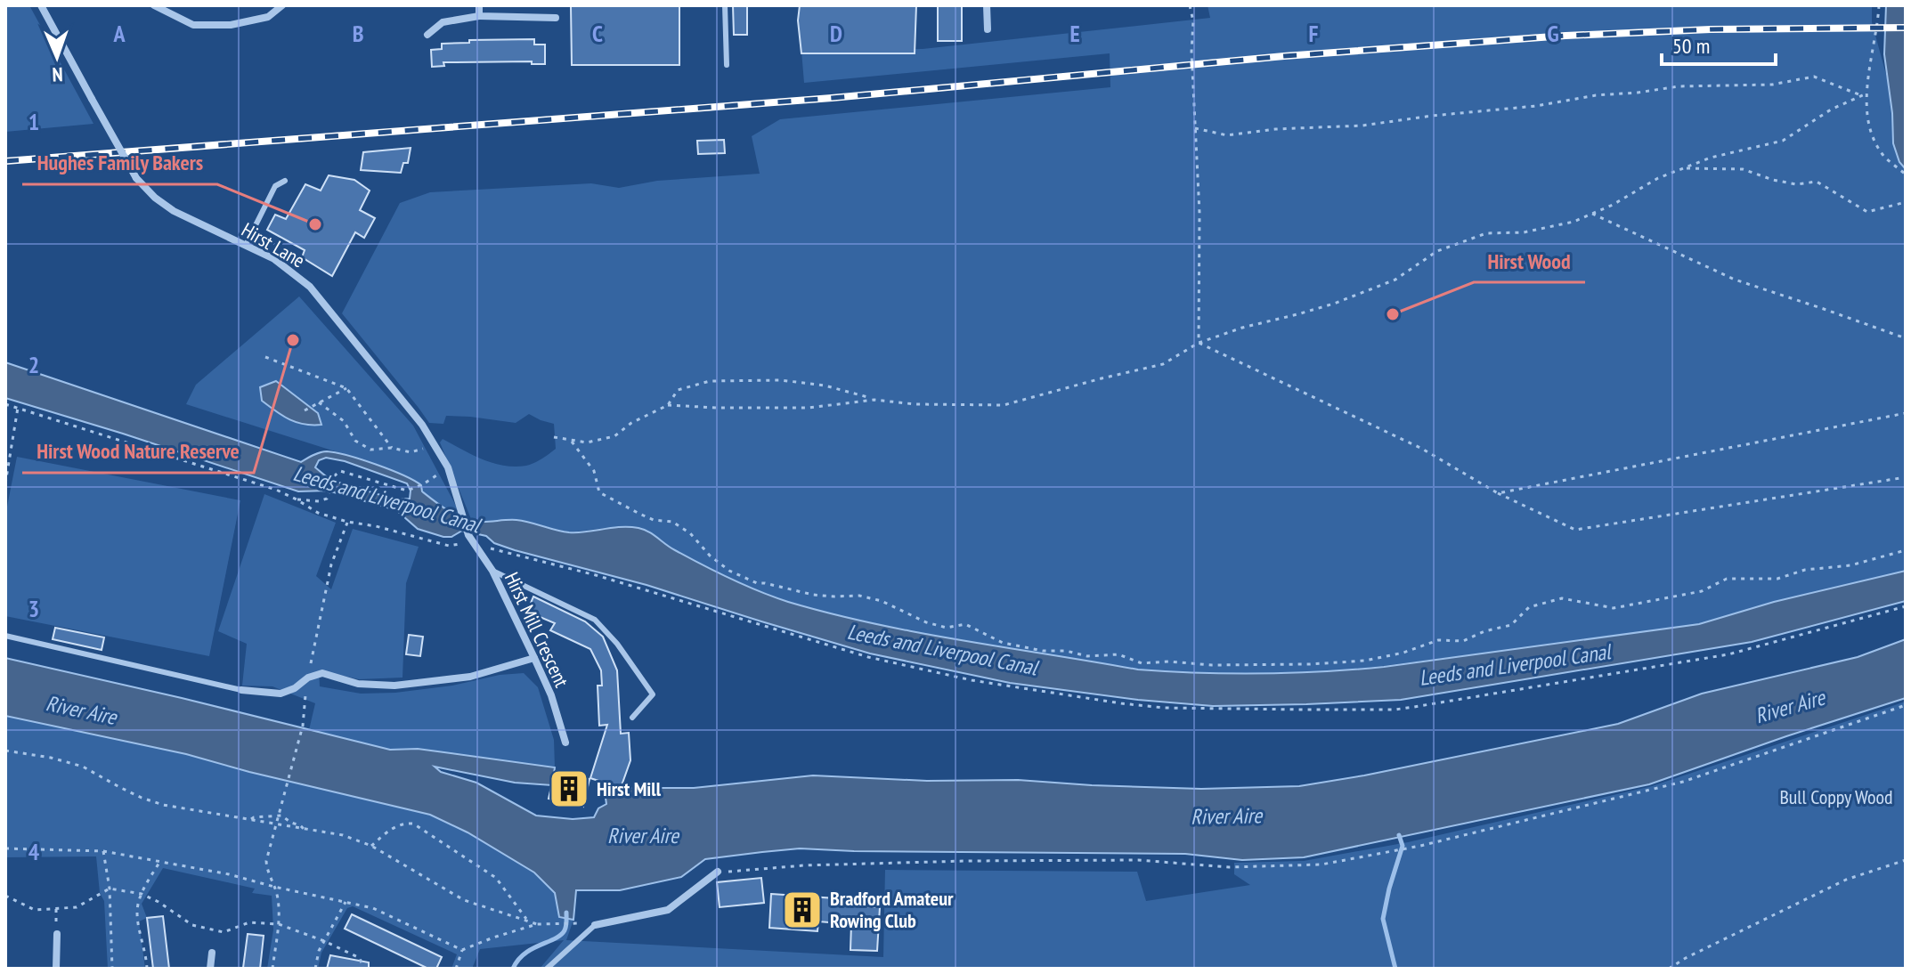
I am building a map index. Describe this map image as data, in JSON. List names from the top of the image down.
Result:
{
  "streets": {
    "street": ["Hirst Lane", "Hirst Mill Crescent"]
  },
  "crossings": [
    ["Hirst Lane", "Hirst Mill Crescent"]
  ],
  "water": ["Leeds and Liverpool Canal", "River Aire"],
  "parks": ["Bull Coppy Wood"],
  "places": {
    "other": ["Hughes Family Bakers", "Hirst Wood", "Hirst Wood Nature Reserve"],
    "building": ["Hirst Mill", "Bradford Amateur Rowing Club"]
  },
  "scale_bar": "50 m",
  "north": "bottom",
  "grid": {
    "columns": [
      "A",
      "B",
      "C",
      "D",
      "E",
      "F",
      "G"
    ],
    "rows": [
      "1",
      "2",
      "3",
      "4"
    ]
  }
}
